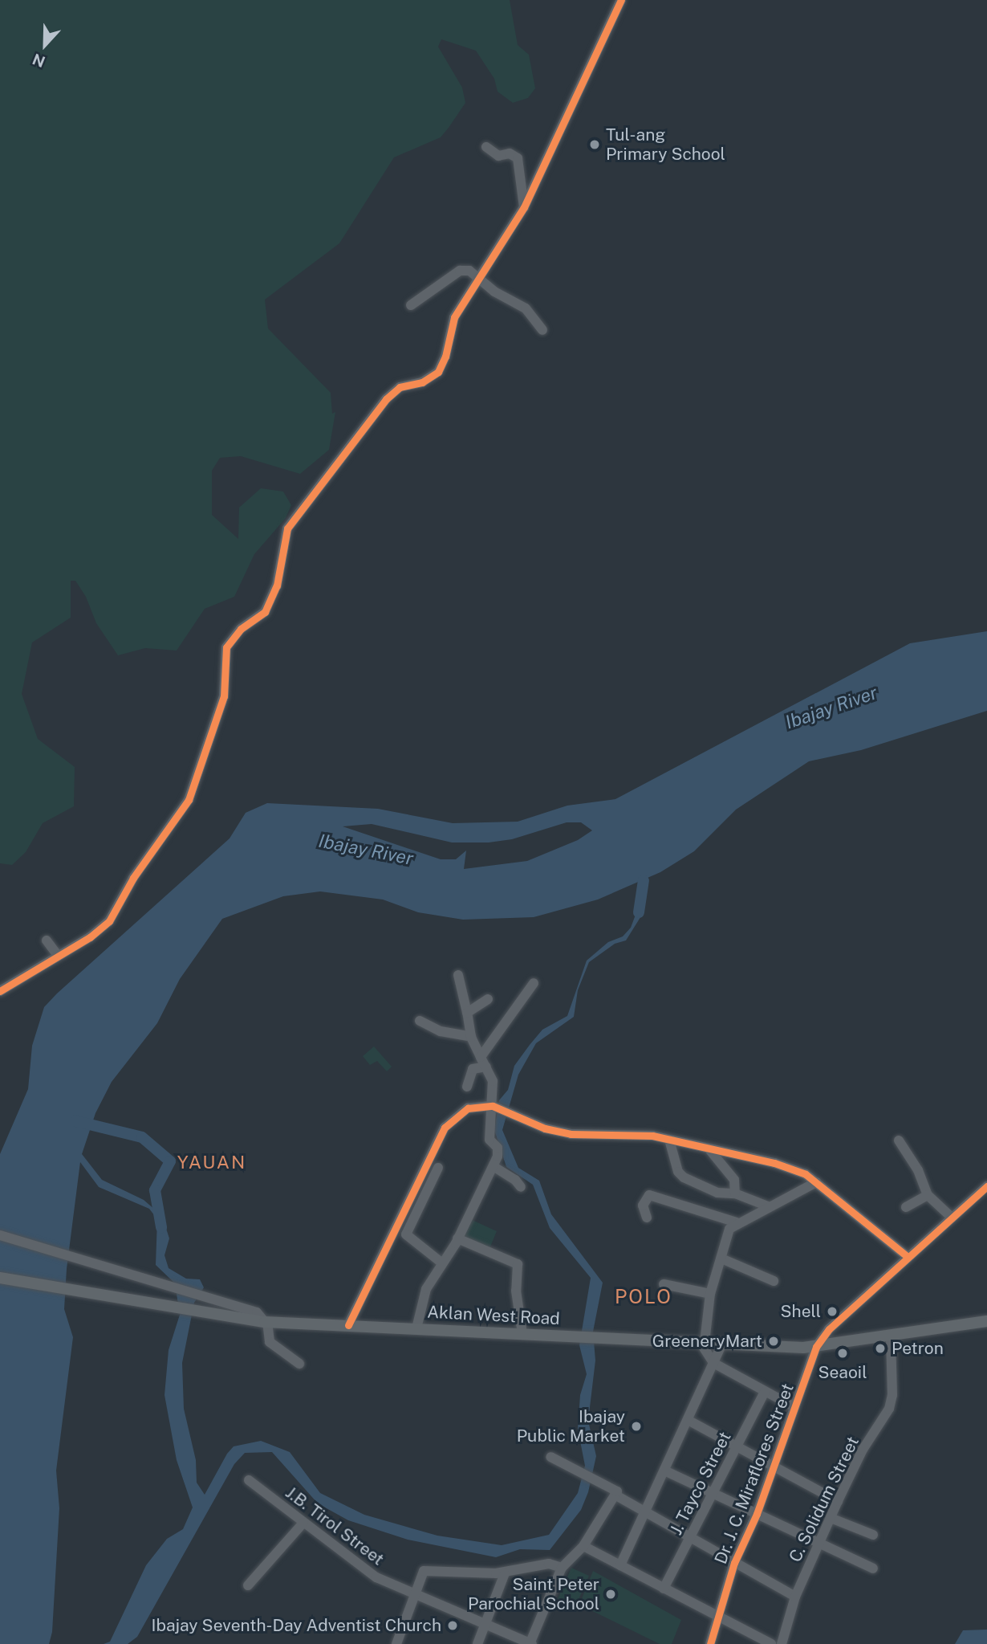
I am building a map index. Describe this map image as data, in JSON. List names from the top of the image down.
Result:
{
  "streets": {
    "main road": ["Aklan West Road"],
    "street": [
      "Dr. J. C. Miraflores Street",
      "J. Tayco Street",
      "C. Solidum Street",
      "J.B. Tirol Street"
    ]
  },
  "crossings": [
    ["Aklan West Road", "Dr. J. C. Miraflores Street"],
    ["Aklan West Road", "C. Solidum Street"]
  ],
  "districts": ["YAUAN", "POLO"],
  "water": ["Ibajay River"],
  "places": [
    "Tul-ang Primary School",
    "Shell",
    "GreeneryMart",
    "Petron",
    "Seaoil",
    "Ibajay Public Market",
    "Saint Peter Parochial School",
    "Ibajay Seventh-Day Adventist Church"
  ],
  "north": "bottom"
}
